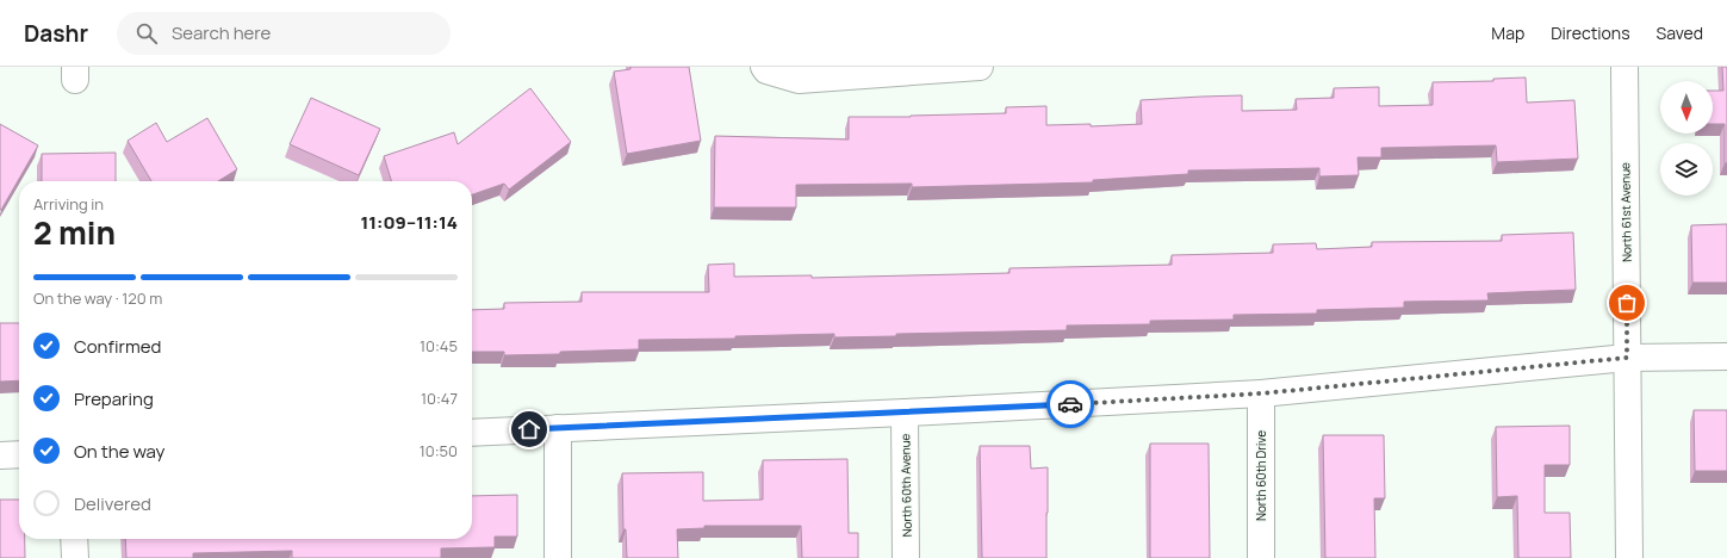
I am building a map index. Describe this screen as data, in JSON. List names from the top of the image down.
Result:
{
  "streets": {
    "street": ["North 61st Avenue", "North 60th Drive", "North 60th Avenue"]
  },
  "north": "bottom",
  "page": {
    "header": "Dashr",
    "search": "Search here",
    "nav": ["Map", "Directions", "Saved"],
    "heading": ["2 min", "Arriving in", "11:09–11:14"],
    "bar": "On the way · 120 m",
    "list": [
      ["Confirmed", "10:45"],
      ["Preparing", "10:47"],
      ["On the way", "10:50"],
      "Delivered"
    ]
  }
}
